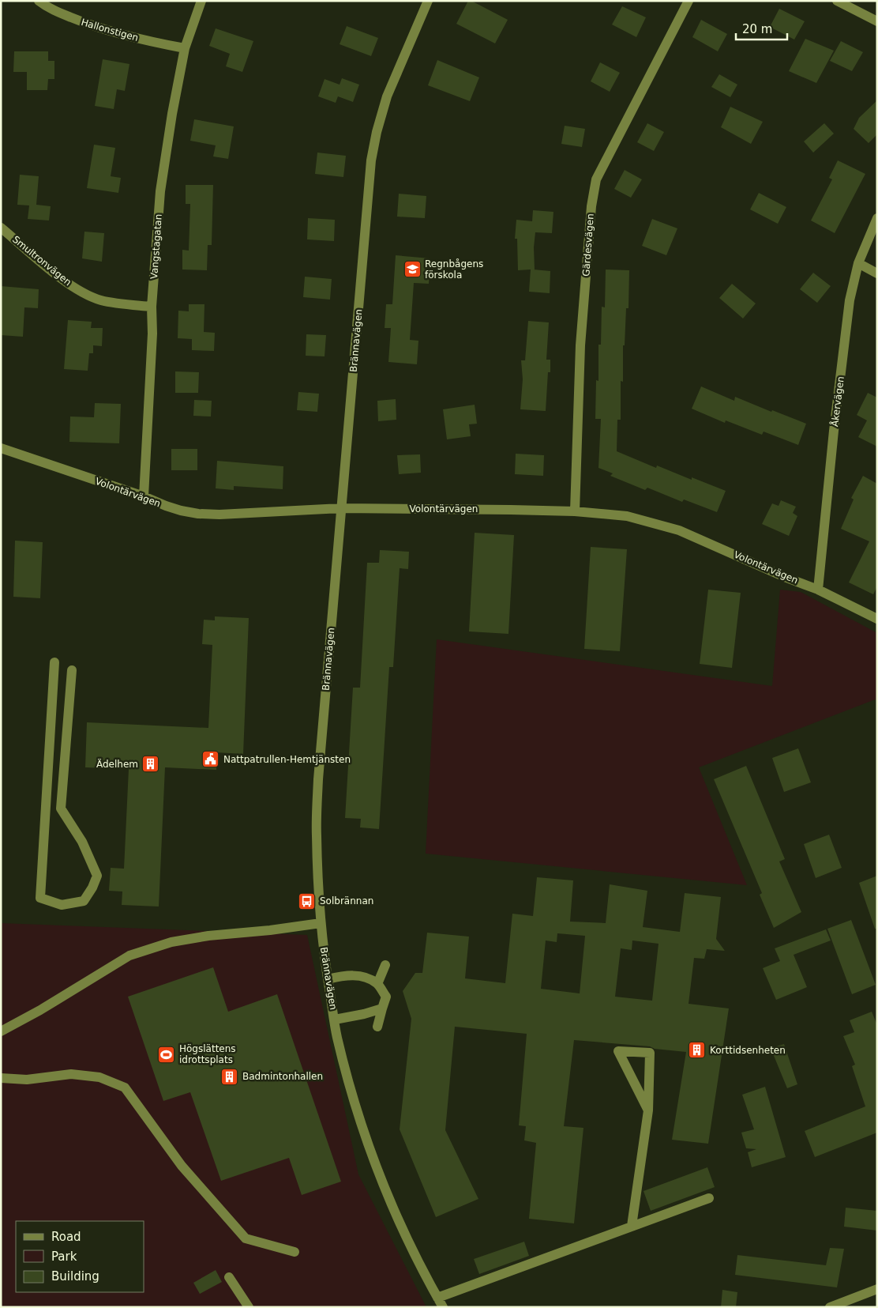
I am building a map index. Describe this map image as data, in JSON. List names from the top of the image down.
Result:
{
  "streets": {
    "street": [
      "Hallonstigen",
      "Gärdesvägen",
      "Vangstagatan",
      "Smultronvägen",
      "Brännavägen",
      "Åkervägen",
      "Volontärvägen"
    ]
  },
  "crossings": [
    ["Hallonstigen", "Vangstagatan"],
    ["Gärdesvägen", "Volontärvägen"],
    ["Vangstagatan", "Smultronvägen"],
    ["Vangstagatan", "Volontärvägen"],
    ["Brännavägen", "Volontärvägen"],
    ["Åkervägen", "Volontärvägen"]
  ],
  "places": {
    "school or university": ["Regnbågens förskola"],
    "public building": ["Nattpatrullen-Hemtjänsten"],
    "building": ["Ädelhem", "Korttidsenheten", "Badmintonhallen"],
    "bus stop": ["Solbrännan"],
    "sports": ["Högslättens idrottsplats"]
  },
  "legend": ["Road", "Park", "Building"],
  "scale_bar": "20 m"
}
